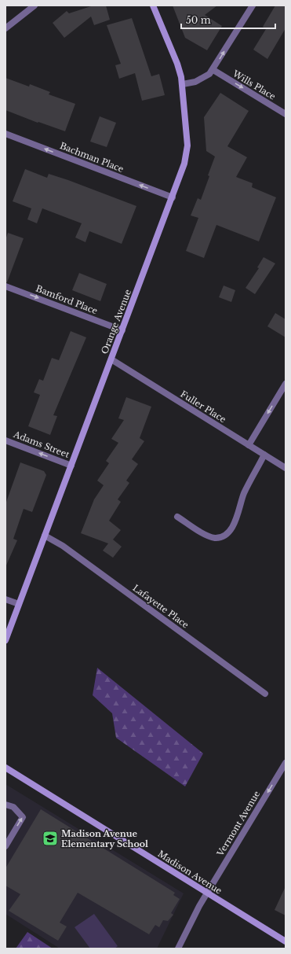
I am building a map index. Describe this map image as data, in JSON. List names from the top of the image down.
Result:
{
  "streets": {
    "street": [
      "Wills Place",
      "Bachman Place",
      "Bamford Place",
      "Orange Avenue",
      "Fuller Place",
      "Adams Street",
      "Lafayette Place",
      "Vermont Avenue",
      "Madison Avenue"
    ]
  },
  "crossings": [
    ["Bachman Place", "Orange Avenue"],
    ["Bamford Place", "Orange Avenue"],
    ["Orange Avenue", "Fuller Place"],
    ["Orange Avenue", "Adams Street"],
    ["Orange Avenue", "Lafayette Place"],
    ["Vermont Avenue", "Madison Avenue"]
  ],
  "one_way": [
    "Wills Place",
    "Bachman Place",
    "Bamford Place",
    "Adams Street",
    "Vermont Avenue"
  ],
  "places": {
    "school or university": ["Madison Avenue Elementary School"]
  },
  "scale_bar": "50 m"
}
